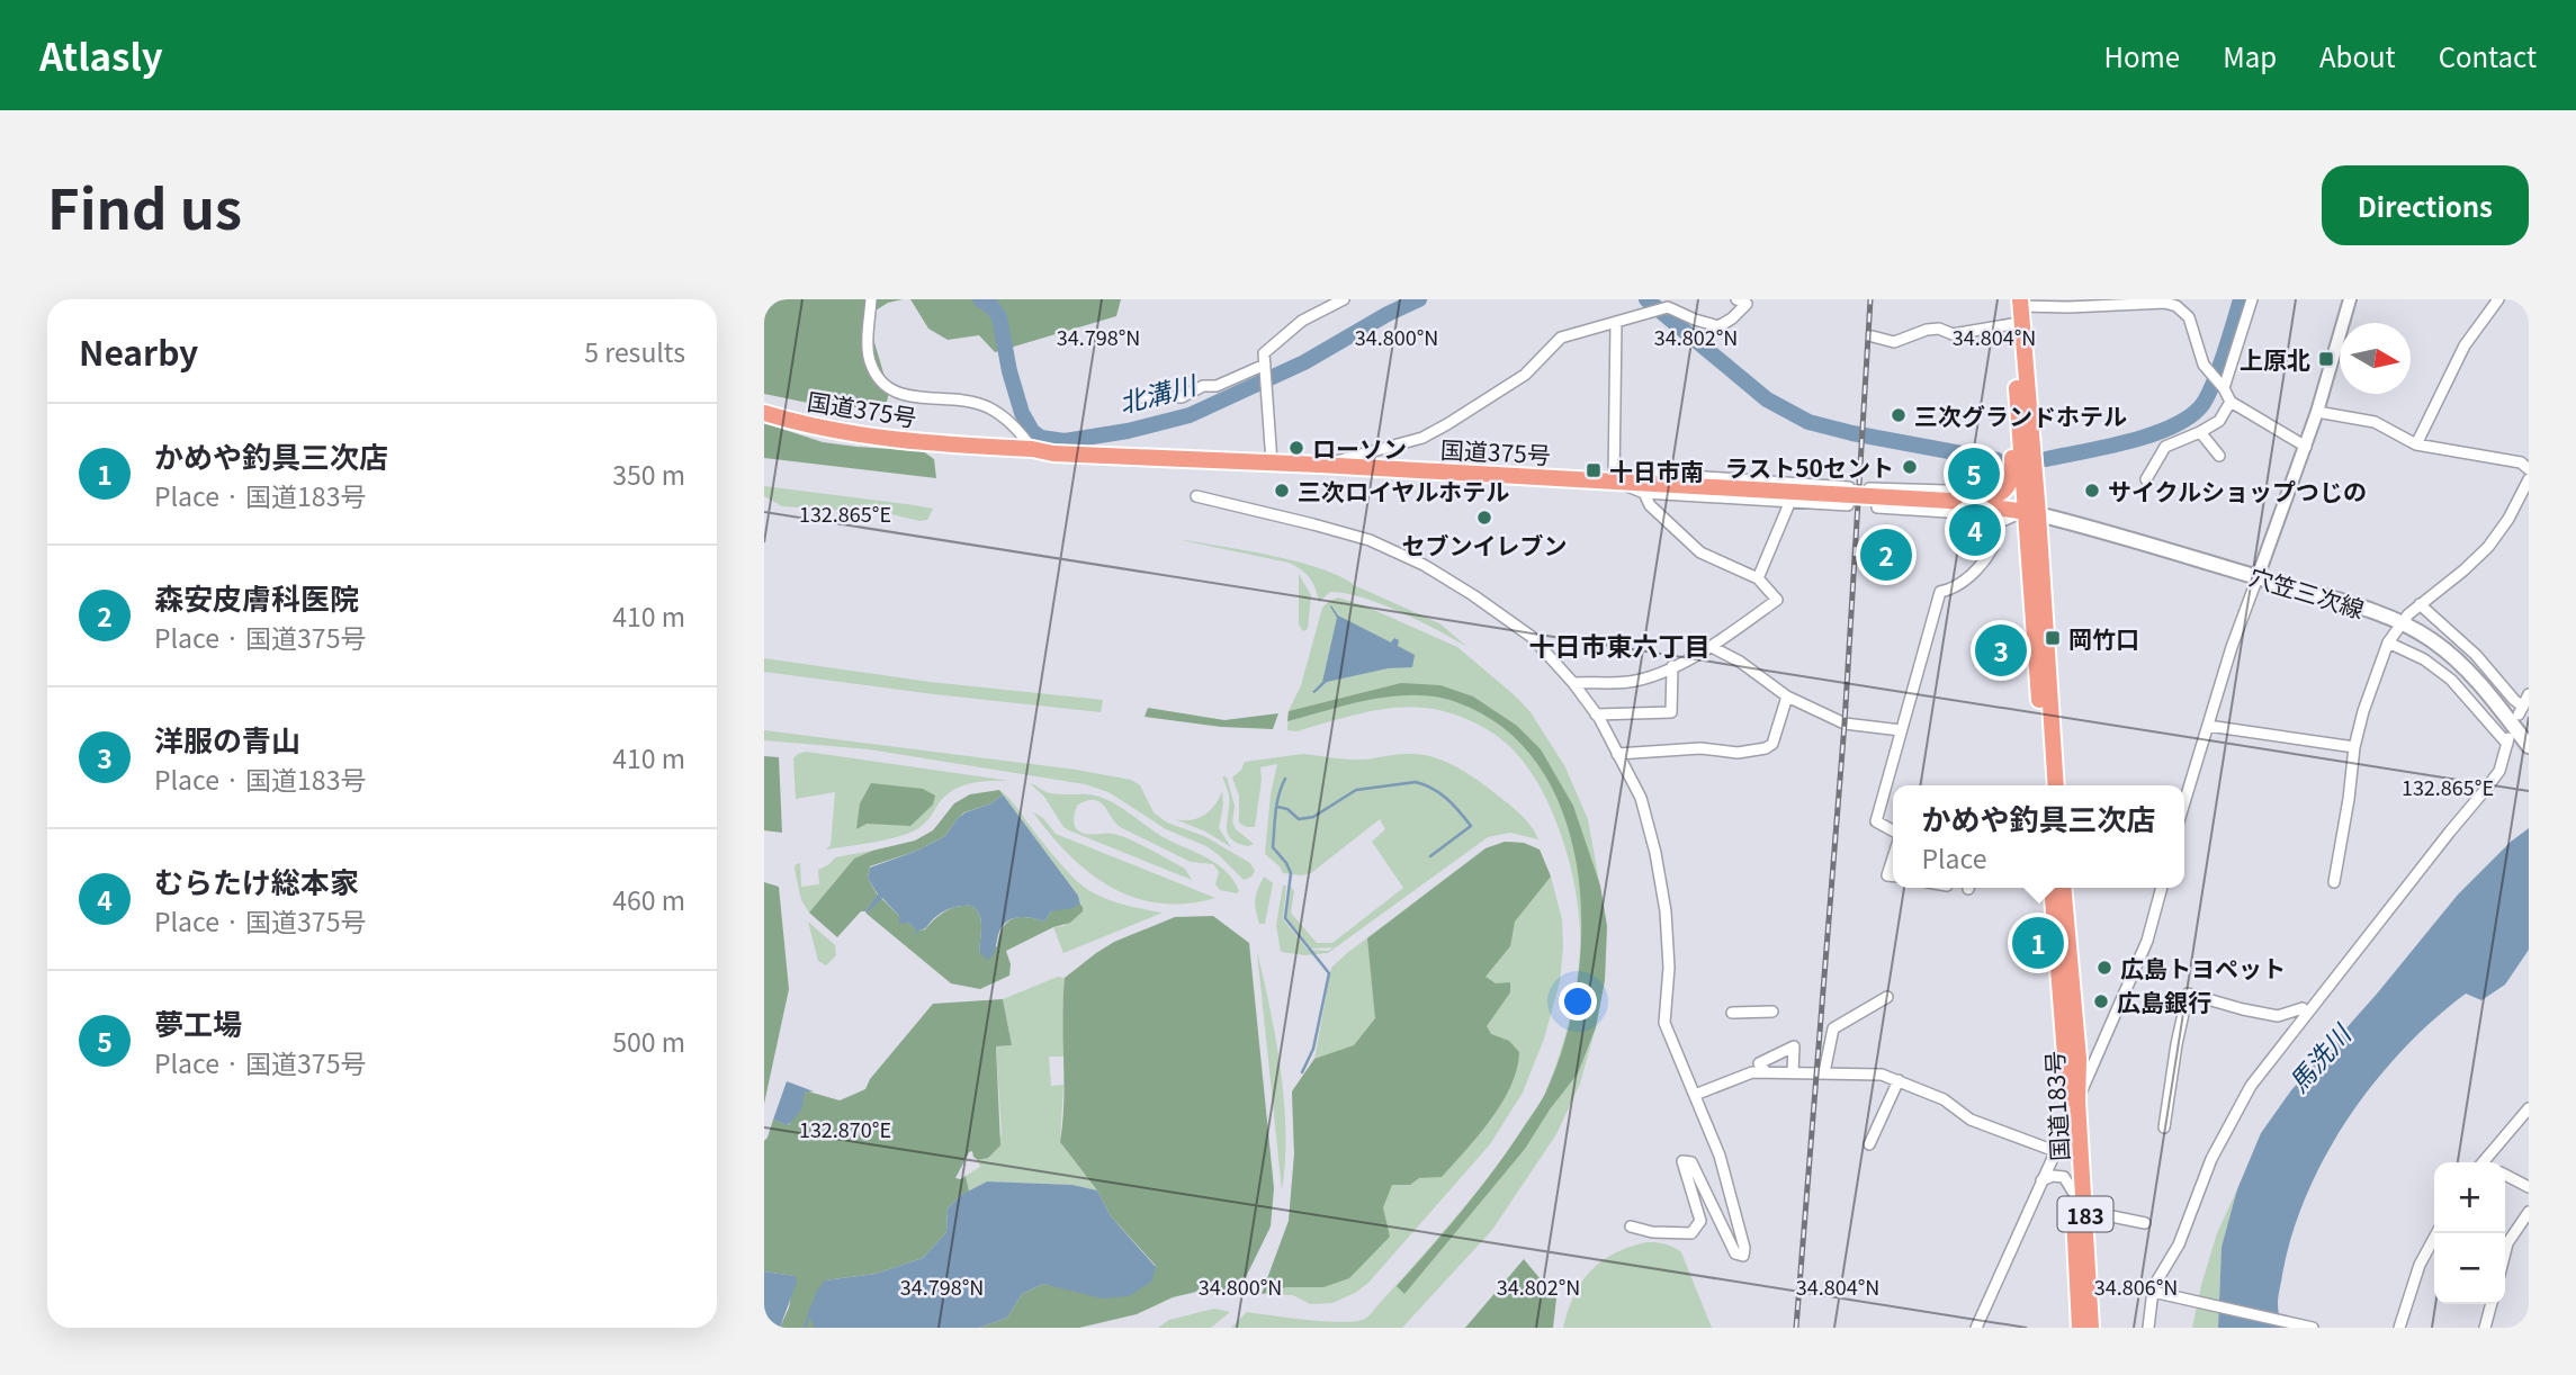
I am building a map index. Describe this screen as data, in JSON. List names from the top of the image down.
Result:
{
  "streets": {
    "highway": ["国道375号", "国道183号", "183"],
    "main road": ["穴笠三次線"]
  },
  "crossings": [
    ["国道375号", "穴笠三次線"]
  ],
  "districts": ["十日市東六丁目"],
  "water": ["北溝川", "馬洗川"],
  "places": {
    "transit": ["上原北", "十日市南", "岡竹口"],
    "other": [
      "三次グランドホテル",
      "ローソン",
      "ラスト50セント",
      "三次ロイヤルホテル",
      "サイクルショップつじの",
      "セブンイレブン",
      "広島トヨペット",
      "広島銀行"
    ]
  },
  "north": "right",
  "page": {
    "header": "Atlasly",
    "nav": [
      "Home",
      "Map",
      "About",
      "Contact"
    ],
    "title": "Find us",
    "buttons": "Directions",
    "heading": ["Nearby", "5 results"],
    "list": [
      {
        "mark": "1",
        "name": "かめや釣具三次店",
        "note": "Place · 国道183号",
        "value": "350 m"
      },
      {
        "mark": "2",
        "name": "森安皮膚科医院",
        "note": "Place · 国道375号",
        "value": "410 m"
      },
      {
        "mark": "3",
        "name": "洋服の青山",
        "note": "Place · 国道183号",
        "value": "410 m"
      },
      {
        "mark": "4",
        "name": "むらたけ総本家",
        "note": "Place · 国道375号",
        "value": "460 m"
      },
      {
        "mark": "5",
        "name": "夢工場",
        "note": "Place · 国道375号",
        "value": "500 m"
      }
    ],
    "pins": [
      "5",
      "4",
      "2",
      "3",
      "1"
    ],
    "popup": ["かめや釣具三次店", "Place"],
    "map_buttons": ["+", "−"]
  },
  "coordinates": [
    "34.798°N",
    "34.800°N",
    "34.802°N",
    "34.804°N",
    "132.865°E",
    "132.870°E",
    "34.806°N"
  ]
}
